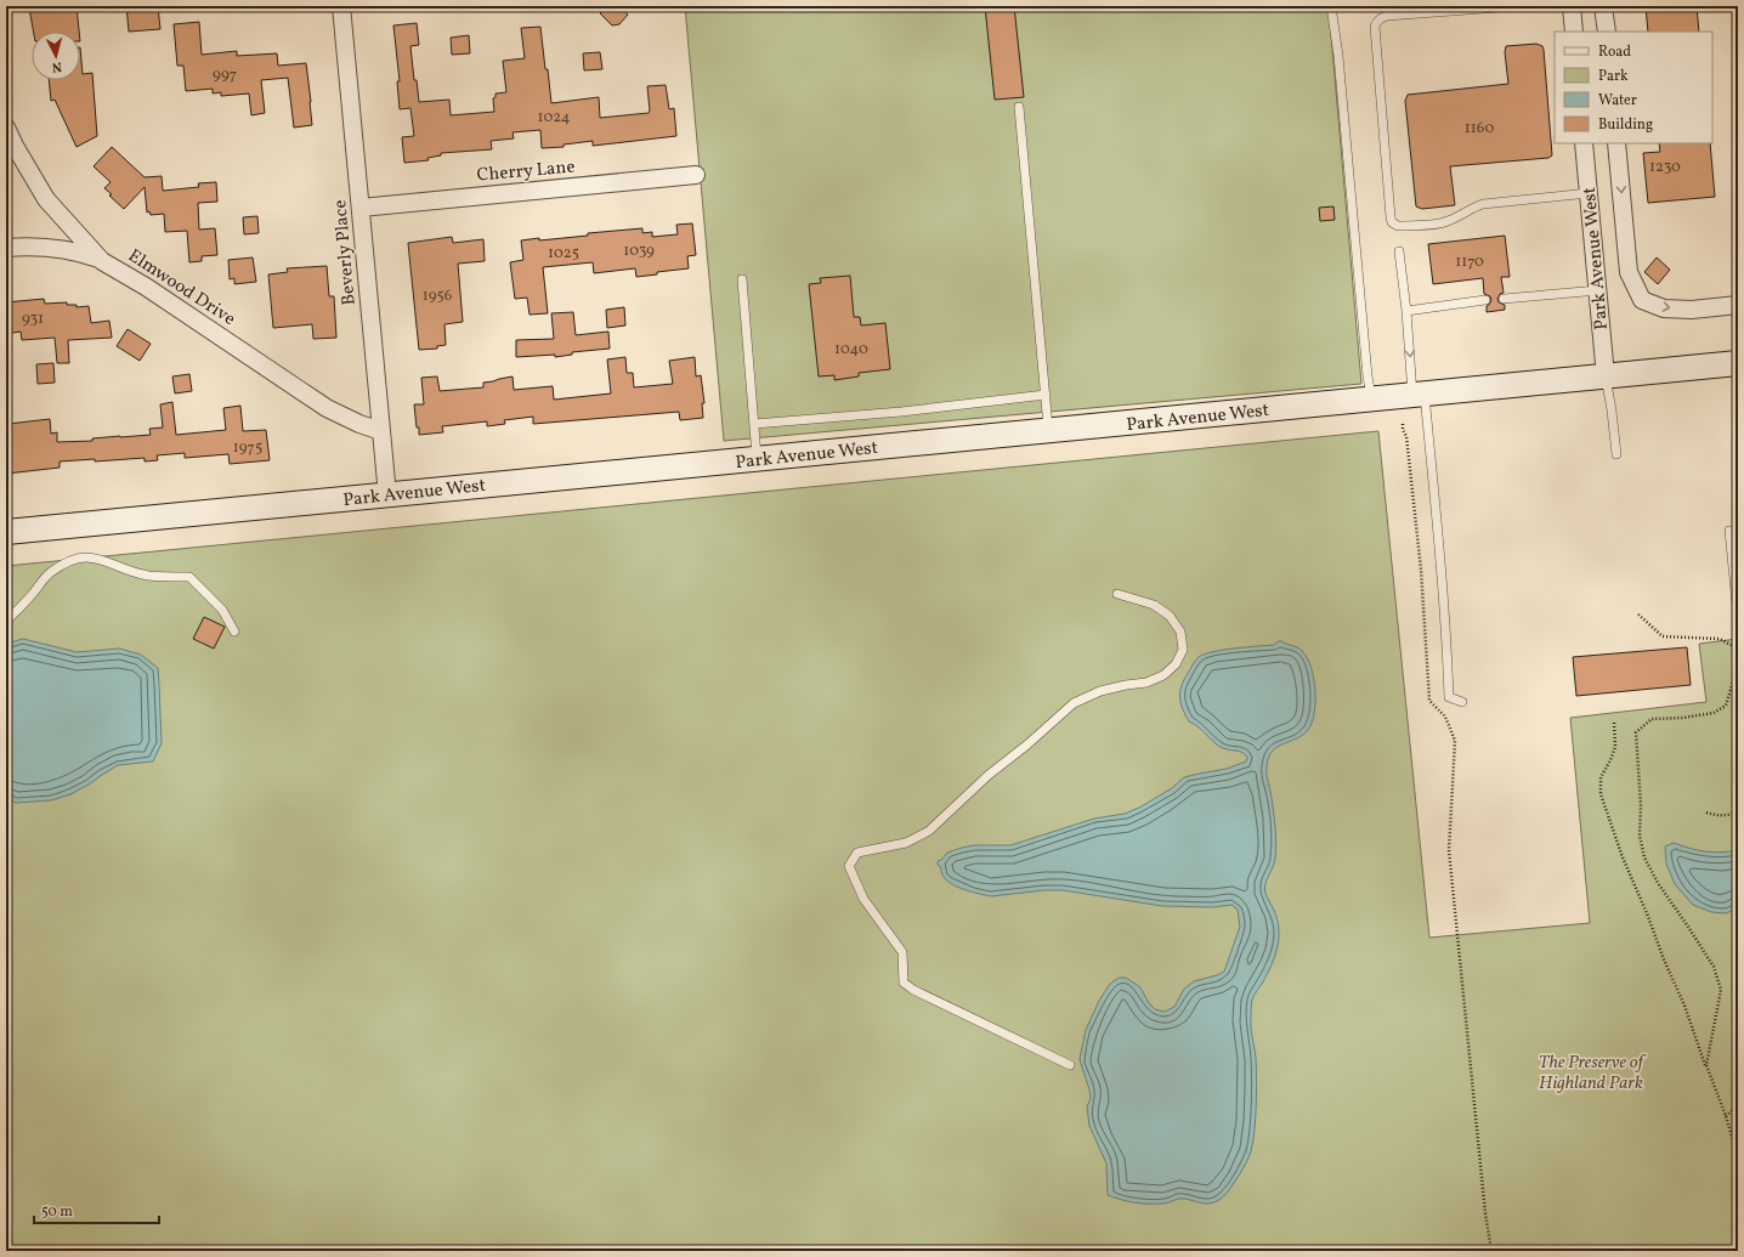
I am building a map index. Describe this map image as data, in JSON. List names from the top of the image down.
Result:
{
  "streets": {
    "street": [
      "Cherry Lane",
      "Beverly Place",
      "Park Avenue West",
      "Elmwood Drive"
    ]
  },
  "crossings": [
    ["Cherry Lane", "Beverly Place"],
    ["Beverly Place", "Park Avenue West"],
    ["Beverly Place", "Elmwood Drive"]
  ],
  "parks": ["The Preserve of Highland Park"],
  "house_numbers": [
    "997",
    "1024",
    "1160",
    "1230",
    "1039",
    "1025",
    "1170",
    "1956",
    "931",
    "1040",
    "1975"
  ],
  "legend": [
    "Road",
    "Park",
    "Water",
    "Building"
  ],
  "scale_bar": "50 m",
  "north": "bottom"
}
